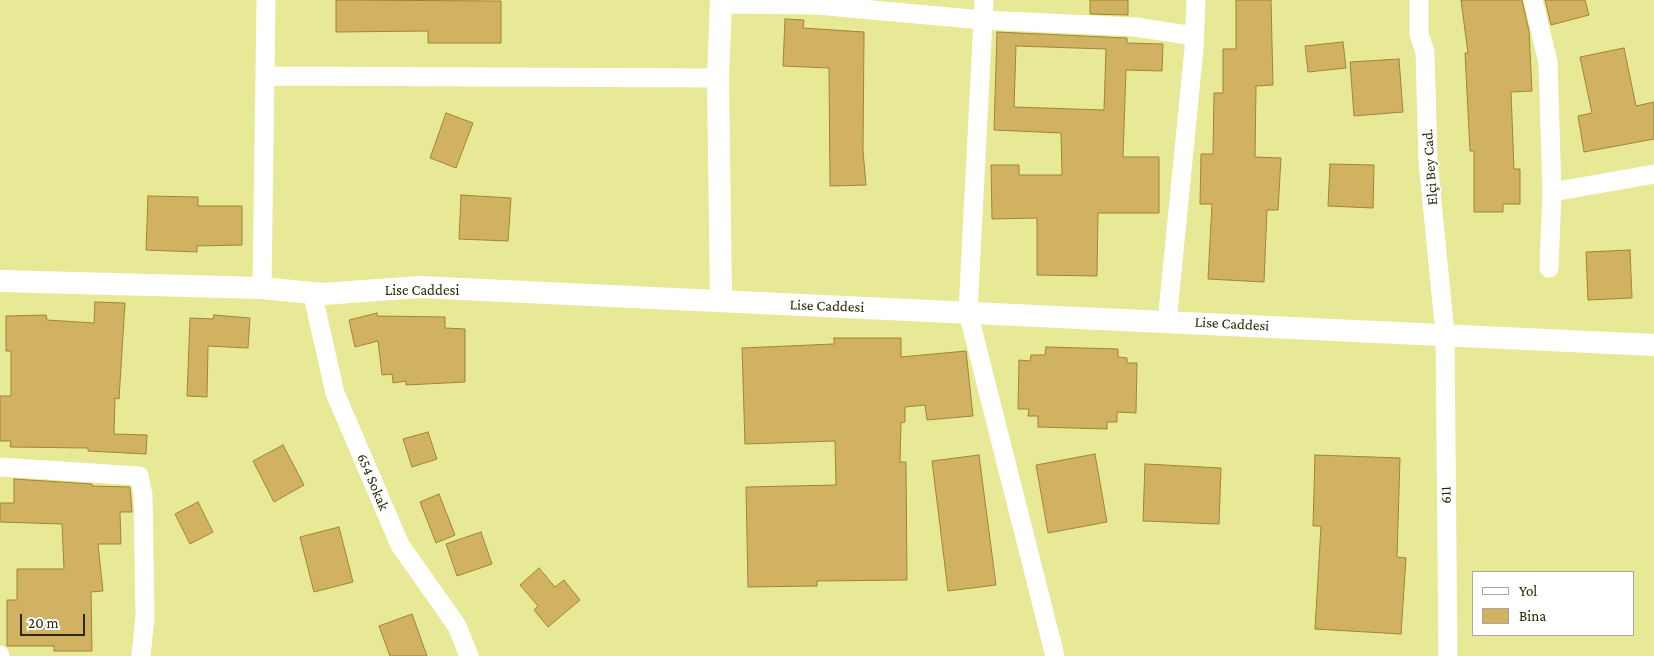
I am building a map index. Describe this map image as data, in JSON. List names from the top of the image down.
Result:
{
  "streets": {
    "street": [
      "Elçi Bey Cad.",
      "Lise Caddesi",
      "654 Sokak",
      "611"
    ]
  },
  "crossings": [
    ["Elçi Bey Cad.", "Lise Caddesi"],
    ["Elçi Bey Cad.", "611"],
    ["Lise Caddesi", "654 Sokak"],
    ["Lise Caddesi", "611"]
  ],
  "legend": ["Yol", "Bina"],
  "scale_bar": "20 m"
}
